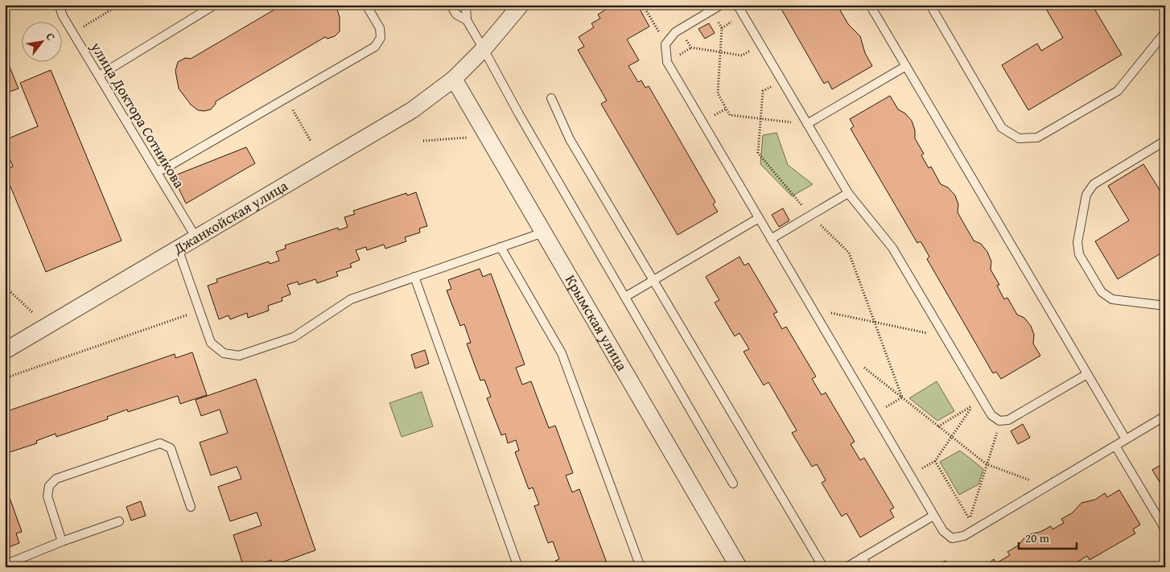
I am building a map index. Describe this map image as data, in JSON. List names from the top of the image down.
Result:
{
  "streets": {
    "street": ["Джанкойская улица", "Крымская улица"],
    "lane": ["улица Доктора Сотникова"]
  },
  "crossings": [
    ["улица Доктора Сотникова", "Джанкойская улица"],
    ["Джанкойская улица", "Крымская улица"]
  ],
  "scale_bar": "20 m",
  "north": "top right"
}
